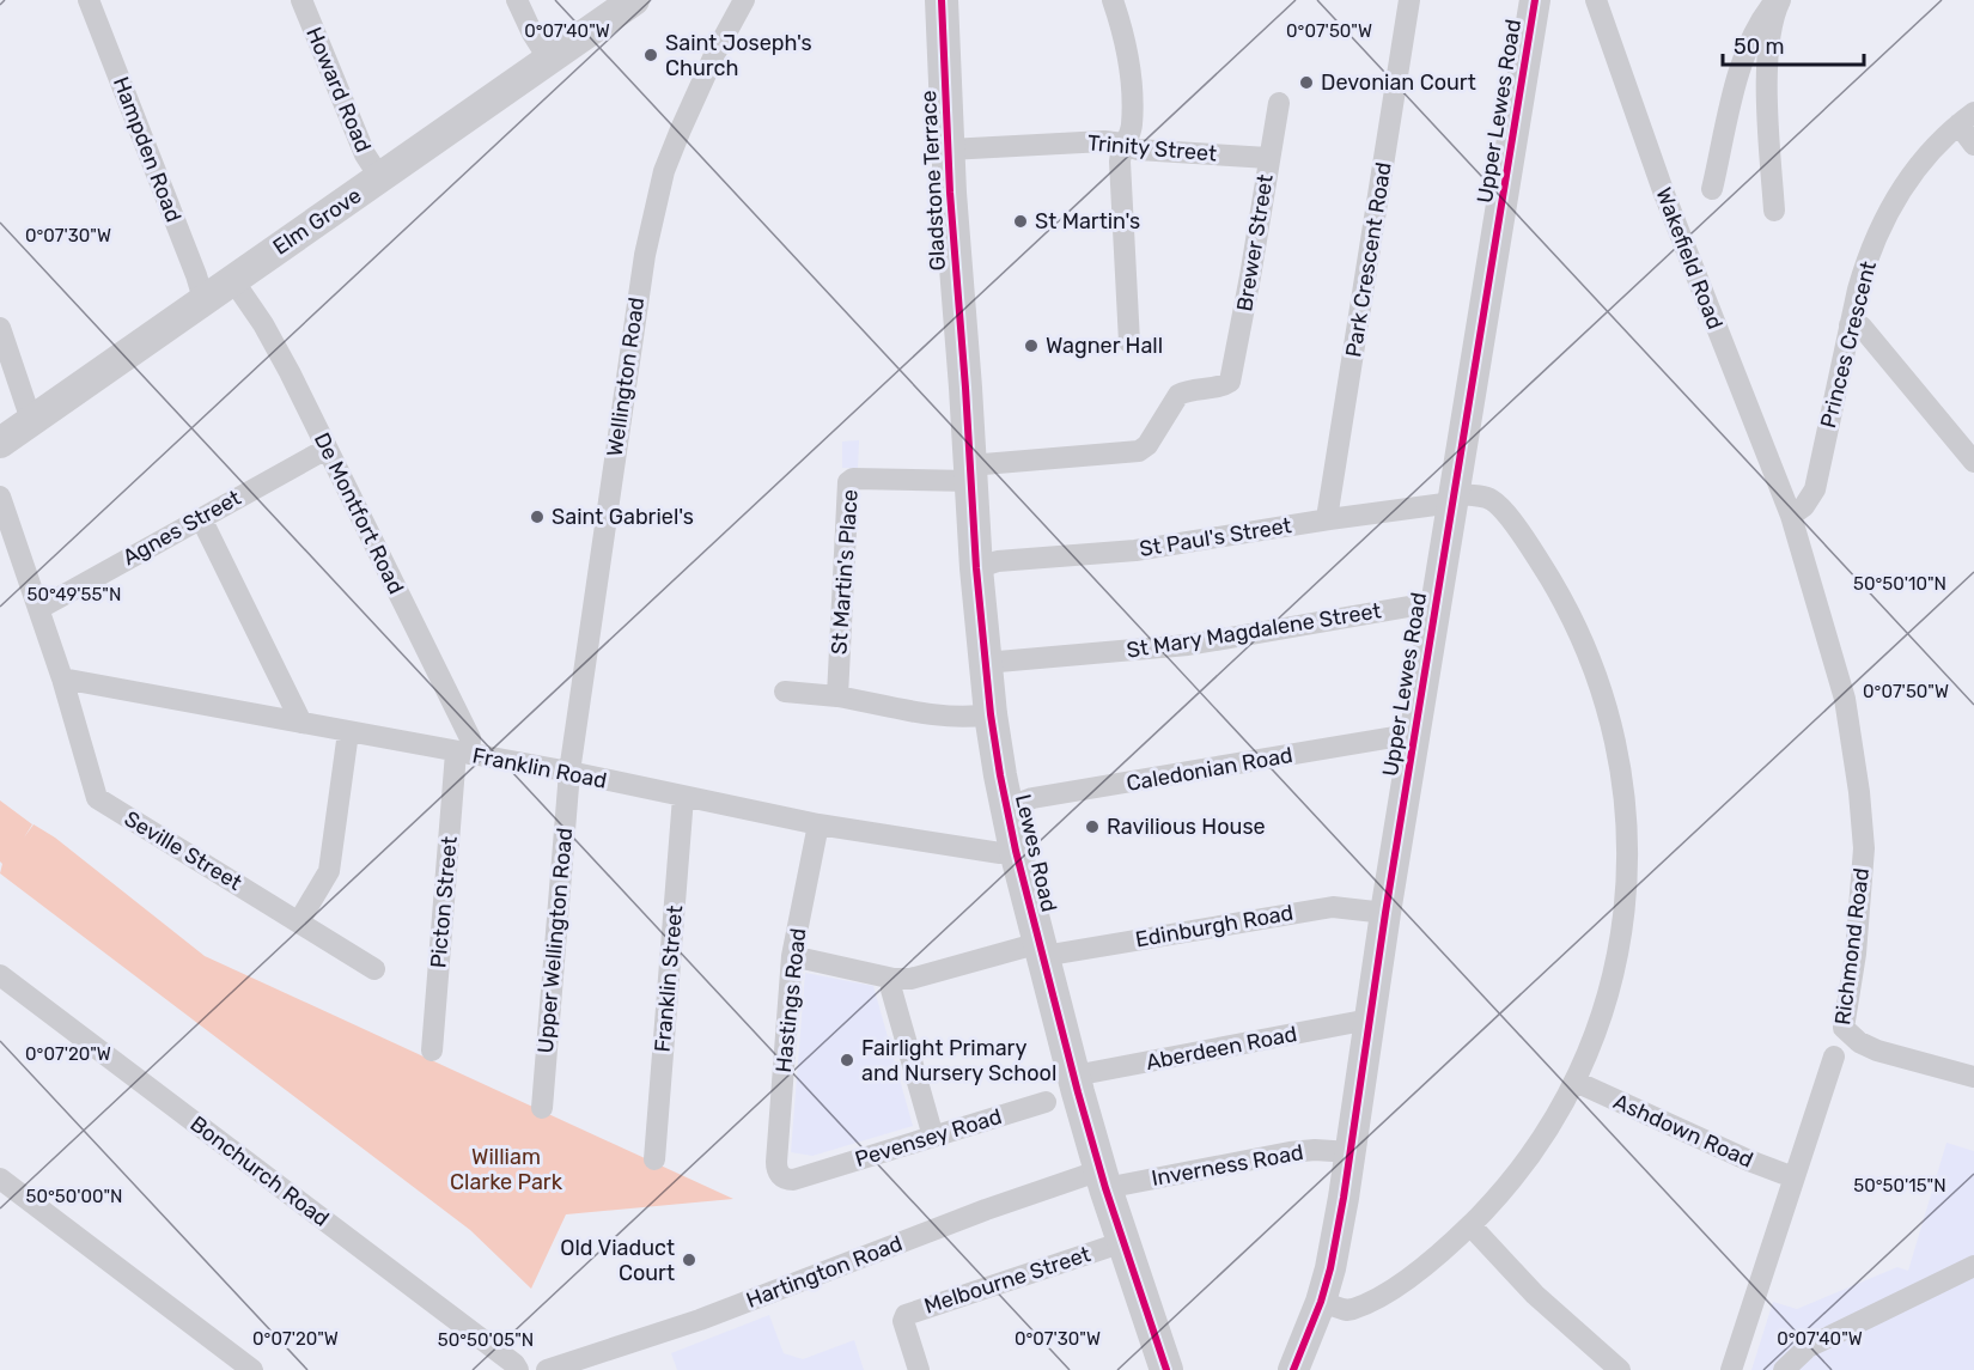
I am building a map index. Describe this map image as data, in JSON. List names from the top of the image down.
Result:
{
  "streets": {
    "main road": ["Gladstone Terrace", "Lewes Road"],
    "street": [
      "Howard Road",
      "Upper Lewes Road",
      "Trinity Street",
      "Hampden Road",
      "Elm Grove",
      "Brewer Street",
      "Wakefield Road",
      "Park Crescent Road",
      "Princes Crescent",
      "Wellington Road",
      "De Montfort Road",
      "Agnes Street",
      "St Paul's Street",
      "St Martin's Place",
      "St Mary Magdalene Street",
      "Franklin Road",
      "Caledonian Road",
      "Seville Street",
      "Picton Street",
      "Edinburgh Road",
      "Upper Wellington Road",
      "Richmond Road",
      "Franklin Street",
      "Hastings Road",
      "Aberdeen Road",
      "Ashdown Road",
      "Pevensey Road",
      "Inverness Road",
      "Bonchurch Road",
      "Hartington Road",
      "Melbourne Street"
    ]
  },
  "crossings": [
    ["Howard Road", "Elm Grove"],
    ["Upper Lewes Road", "St Paul's Street"],
    ["Upper Lewes Road", "St Mary Magdalene Street"],
    ["Upper Lewes Road", "Caledonian Road"],
    ["Upper Lewes Road", "Edinburgh Road"],
    ["Upper Lewes Road", "Aberdeen Road"],
    ["Upper Lewes Road", "Inverness Road"],
    ["Trinity Street", "Gladstone Terrace"],
    ["Trinity Street", "Brewer Street"],
    ["Hampden Road", "Elm Grove"],
    ["Gladstone Terrace", "Lewes Road"],
    ["Elm Grove", "De Montfort Road"],
    ["Brewer Street", "St Martin's Place"],
    ["Wakefield Road", "Princes Crescent"],
    ["Wakefield Road", "Richmond Road"],
    ["Park Crescent Road", "St Paul's Street"],
    ["Princes Crescent", "Richmond Road"],
    ["Wellington Road", "Franklin Road"],
    ["Wellington Road", "Upper Wellington Road"],
    ["De Montfort Road", "Agnes Street"],
    ["De Montfort Road", "Franklin Road"],
    ["De Montfort Road", "Picton Street"],
    ["Agnes Street", "Seville Street"],
    ["St Paul's Street", "Lewes Road"],
    ["St Paul's Street", "Ashdown Road"],
    ["St Martin's Place", "Lewes Road"],
    ["St Mary Magdalene Street", "Lewes Road"],
    ["Franklin Road", "Seville Street"],
    ["Franklin Road", "Lewes Road"],
    ["Franklin Road", "Picton Street"],
    ["Franklin Road", "Upper Wellington Road"],
    ["Franklin Road", "Franklin Street"],
    ["Franklin Road", "Hastings Road"],
    ["Caledonian Road", "Lewes Road"],
    ["Lewes Road", "Edinburgh Road"],
    ["Lewes Road", "Aberdeen Road"],
    ["Lewes Road", "Inverness Road"],
    ["Lewes Road", "Hartington Road"],
    ["Lewes Road", "Melbourne Street"],
    ["Hastings Road", "Pevensey Road"],
    ["Inverness Road", "Hartington Road"]
  ],
  "parks": ["William Clarke Park"],
  "places": [
    "Saint Joseph's Church",
    "Devonian Court",
    "St Martin's",
    "Wagner Hall",
    "Saint Gabriel's",
    "Ravilious House",
    "Fairlight Primary and Nursery School",
    "Old Viaduct Court"
  ],
  "scale_bar": "50 m",
  "coordinates": [
    "0°07'40\"W",
    "0°07'50\"W",
    "0°07'30\"W",
    "50°50'10\"N",
    "50°49'55\"N",
    "0°07'20\"W",
    "50°50'15\"N",
    "50°50'00\"N",
    "50°50'05\"N"
  ]
}
